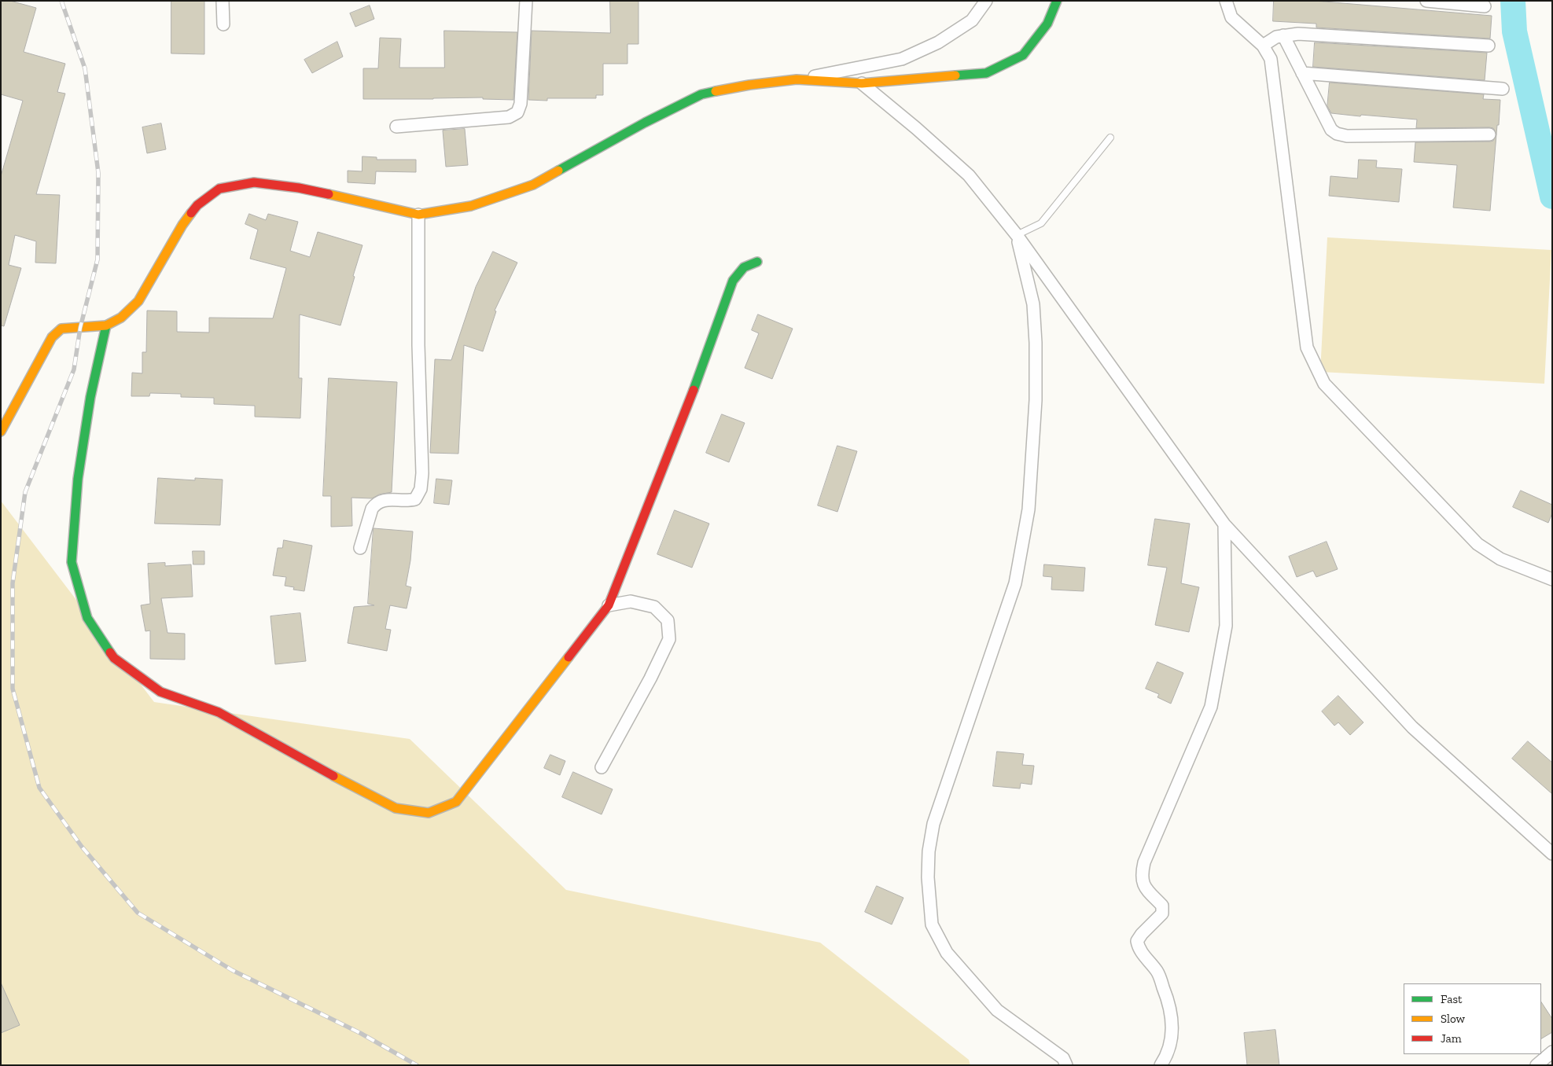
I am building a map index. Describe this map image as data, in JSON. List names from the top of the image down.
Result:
{
  "legend": ["Fast", "Slow", "Jam"]
}
